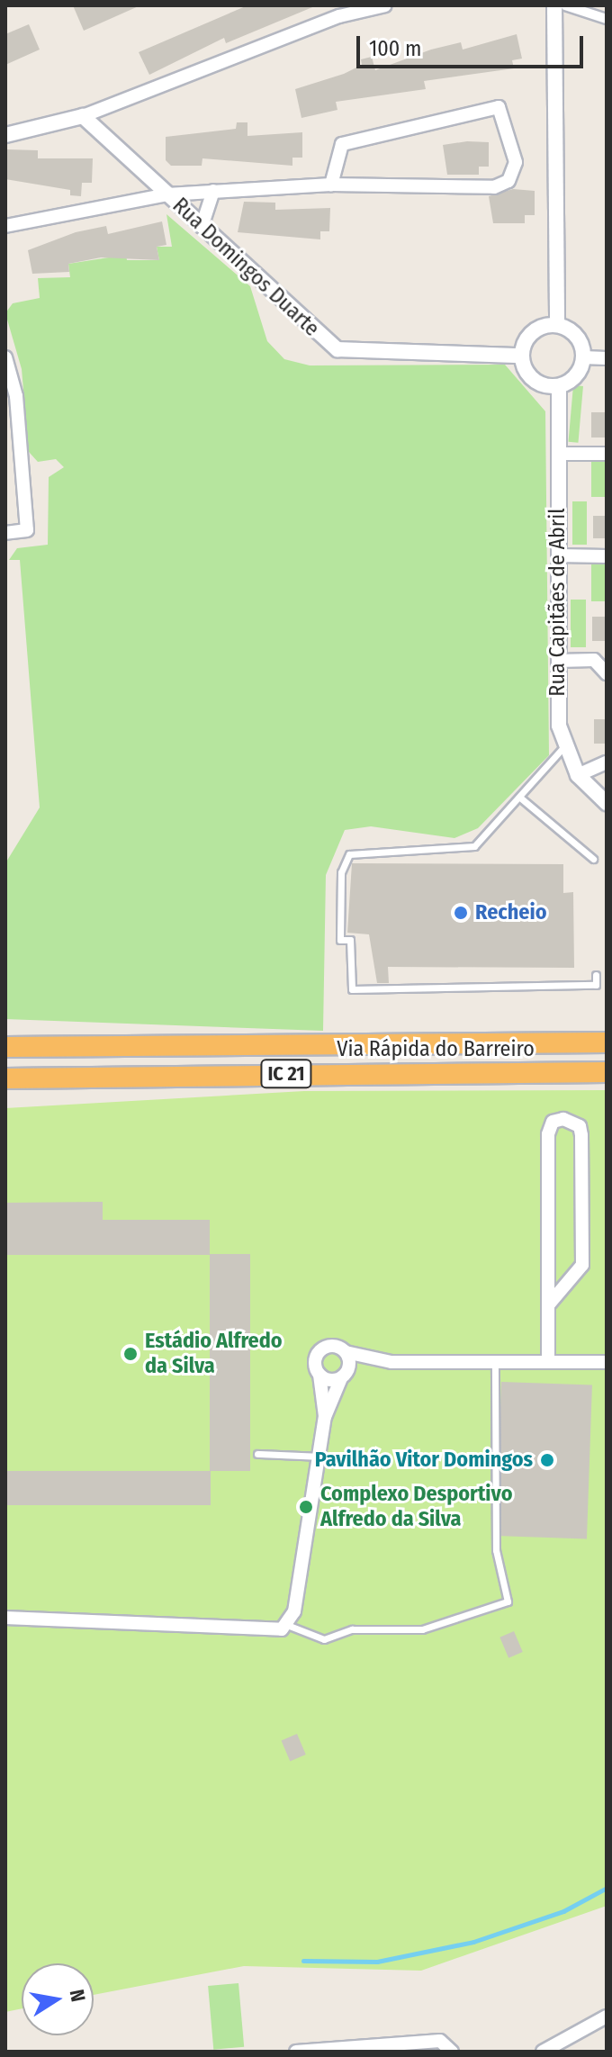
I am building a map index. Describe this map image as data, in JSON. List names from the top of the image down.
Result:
{
  "streets": {
    "highway": ["Via Rápida do Barreiro", "IC 21"],
    "street": ["Rua Domingos Duarte", "Rua Capitães de Abril"]
  },
  "crossings": [
    ["Rua Domingos Duarte", "Rua Capitães de Abril"]
  ],
  "places": [
    "Recheio",
    "Estádio Alfredo da Silva",
    "Pavilhão Vitor Domingos",
    "Complexo Desportivo Alfredo da Silva"
  ],
  "scale_bar": "100 m",
  "north": "right"
}
